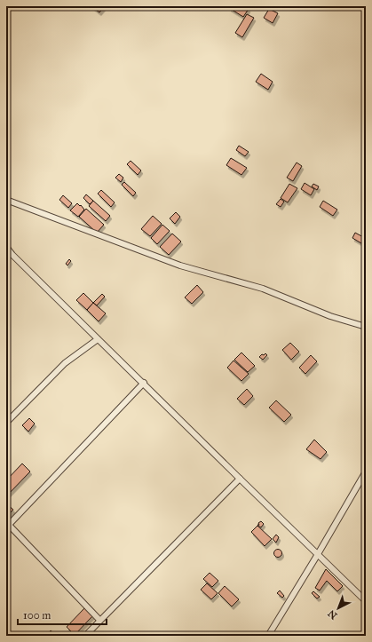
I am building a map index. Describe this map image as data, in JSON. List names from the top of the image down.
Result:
{
  "scale_bar": "100 m",
  "north": "bottom left"
}
